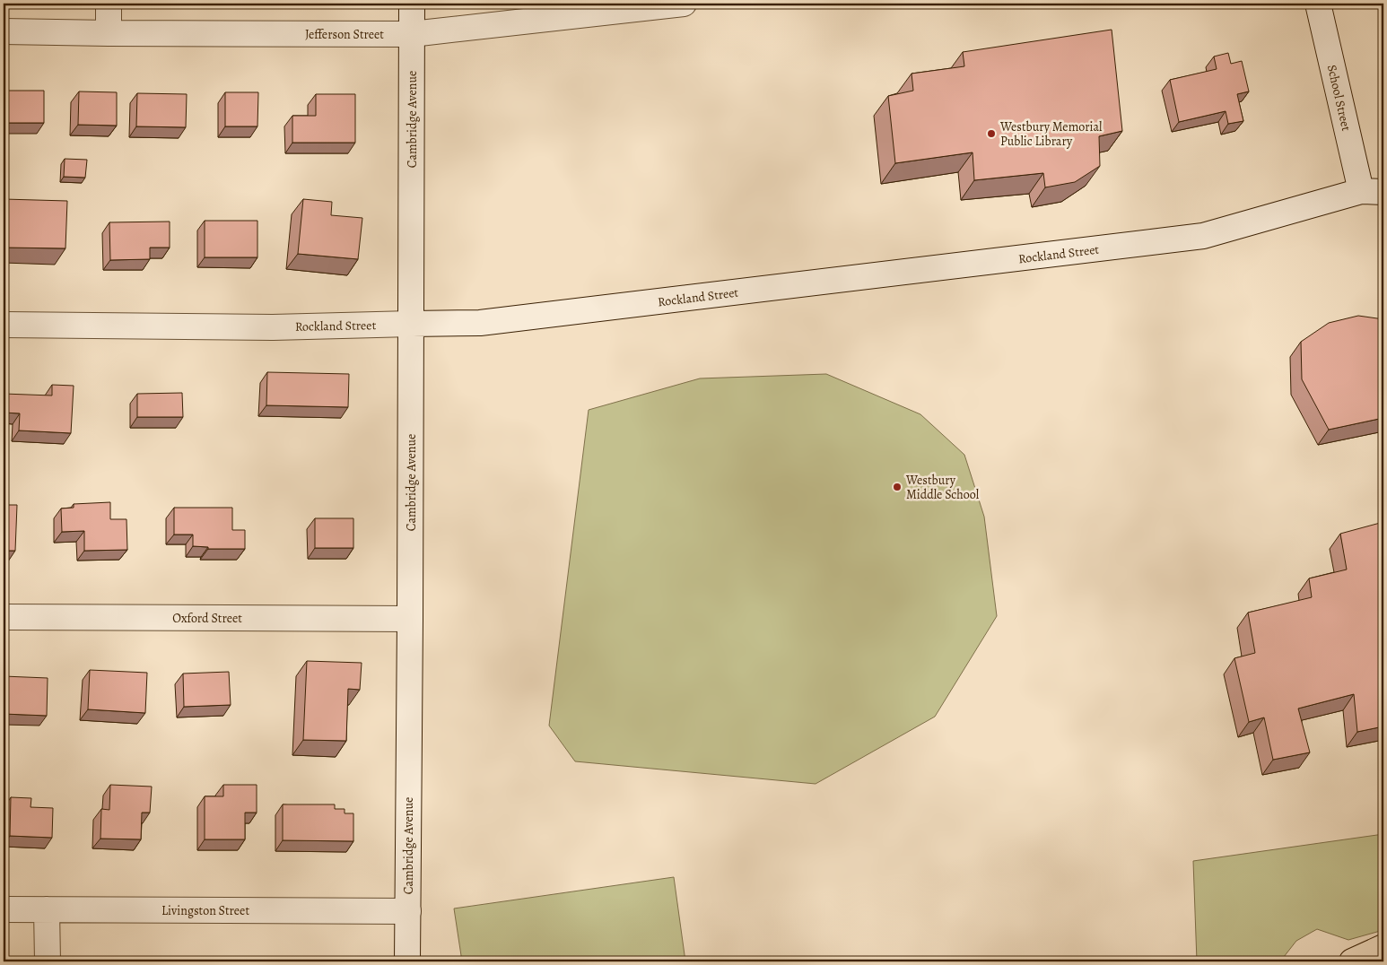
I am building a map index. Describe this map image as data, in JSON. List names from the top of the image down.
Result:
{
  "streets": {
    "street": [
      "Jefferson Street",
      "School Street",
      "Cambridge Avenue",
      "Rockland Street",
      "Oxford Street",
      "Livingston Street"
    ]
  },
  "crossings": [
    ["Jefferson Street", "Cambridge Avenue"],
    ["School Street", "Rockland Street"],
    ["Cambridge Avenue", "Rockland Street"],
    ["Cambridge Avenue", "Oxford Street"],
    ["Cambridge Avenue", "Livingston Street"]
  ],
  "places": ["Westbury Memorial Public Library", "Westbury Middle School"]
}
